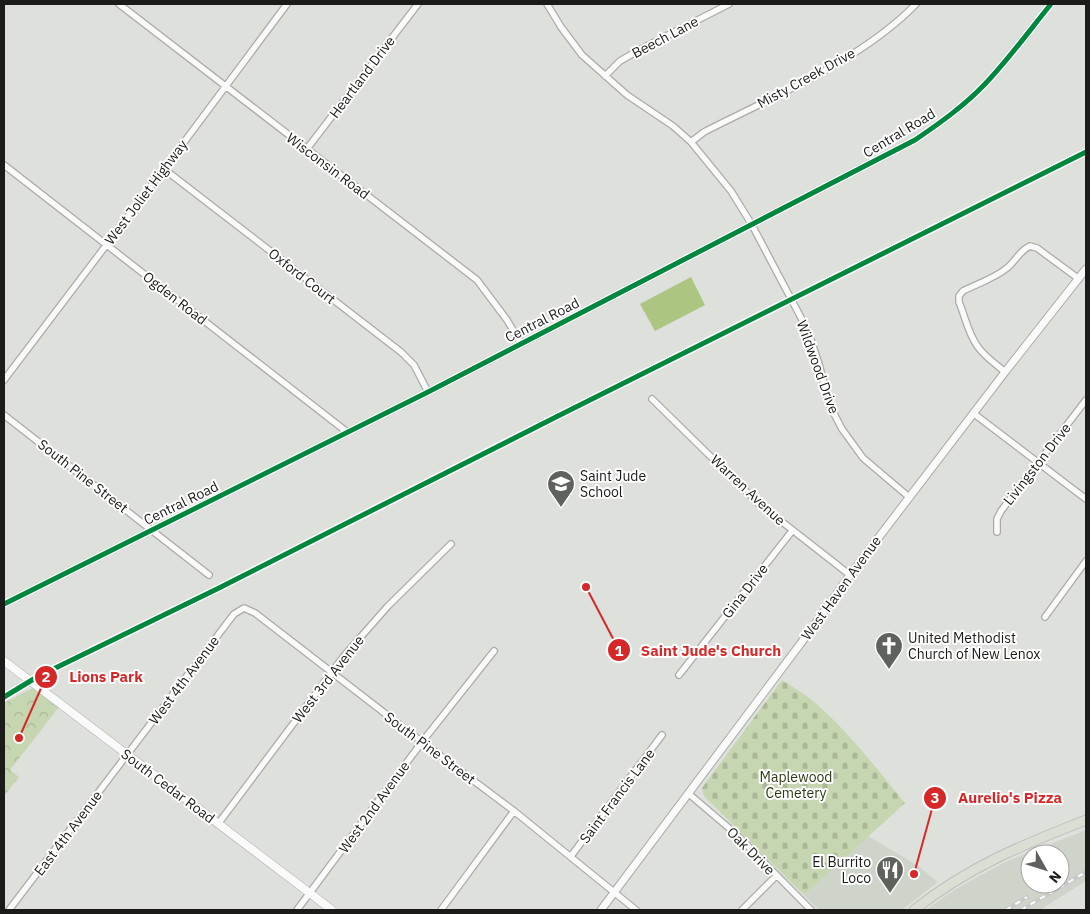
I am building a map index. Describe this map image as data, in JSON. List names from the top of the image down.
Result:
{
  "streets": {
    "main road": ["South Cedar Road"],
    "street": [
      "Beech Lane",
      "Heartland Drive",
      "Misty Creek Drive",
      "Central Road",
      "Wisconsin Road",
      "West Joliet Highway",
      "Oxford Court",
      "Ogden Road",
      "Wildwood Drive",
      "Livingston Drive",
      "South Pine Street",
      "Warren Avenue",
      "West Haven Avenue",
      "Gina Drive",
      "West 3rd Avenue",
      "West 4th Avenue",
      "Saint Francis Lane",
      "West 2nd Avenue",
      "East 4th Avenue",
      "Oak Drive"
    ]
  },
  "crossings": [
    ["Beech Lane", "Wildwood Drive"],
    ["Heartland Drive", "Wisconsin Road"],
    ["Misty Creek Drive", "Wildwood Drive"],
    ["Central Road", "Wisconsin Road"],
    ["Central Road", "Oxford Court"],
    ["Central Road", "Ogden Road"],
    ["Central Road", "Wildwood Drive"],
    ["Central Road", "South Pine Street"],
    ["Wisconsin Road", "West Joliet Highway"],
    ["West Joliet Highway", "Oxford Court"],
    ["West Joliet Highway", "Ogden Road"],
    ["Wildwood Drive", "West Haven Avenue"],
    ["South Pine Street", "West Haven Avenue"],
    ["South Pine Street", "West 3rd Avenue"],
    ["South Pine Street", "West 4th Avenue"],
    ["South Pine Street", "Saint Francis Lane"],
    ["South Pine Street", "West 2nd Avenue"],
    ["Warren Avenue", "West Haven Avenue"],
    ["Warren Avenue", "Gina Drive"],
    ["West Haven Avenue", "Oak Drive"],
    ["West 3rd Avenue", "South Cedar Road"],
    ["West 4th Avenue", "South Cedar Road"],
    ["West 4th Avenue", "East 4th Avenue"],
    ["South Cedar Road", "West 2nd Avenue"],
    ["South Cedar Road", "East 4th Avenue"]
  ],
  "parks": ["Maplewood Cemetery"],
  "places": {
    "school or university": ["Saint Jude School"],
    "other": ["Saint Jude's Church", "Lions Park", "Aurelio's Pizza"],
    "church": ["United Methodist Church of New Lenox"],
    "restaurant": ["El Burrito Loco"]
  },
  "north": "bottom right"
}
